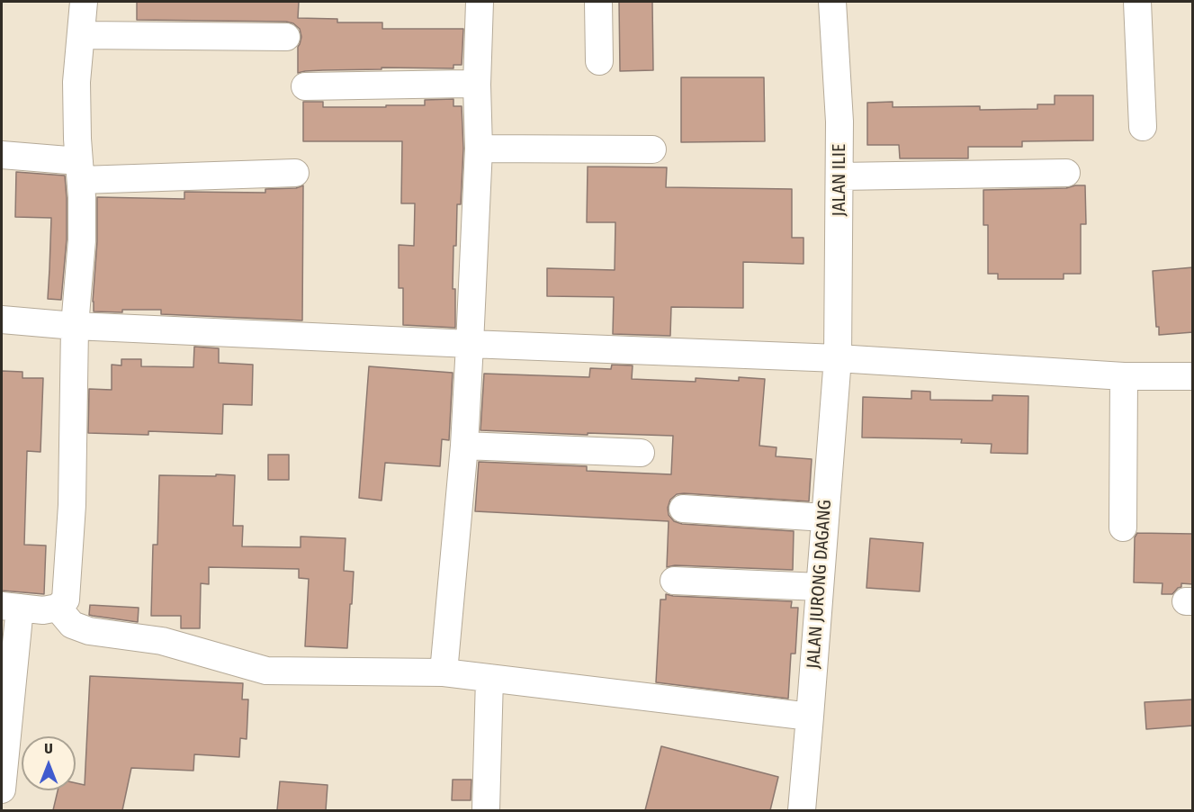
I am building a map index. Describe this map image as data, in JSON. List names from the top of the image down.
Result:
{
  "streets": {
    "street": ["JALAN ILIE", "JALAN JURONG DAGANG"]
  },
  "crossings": [
    ["JALAN ILIE", "JALAN JURONG DAGANG"]
  ],
  "north": "top"
}
